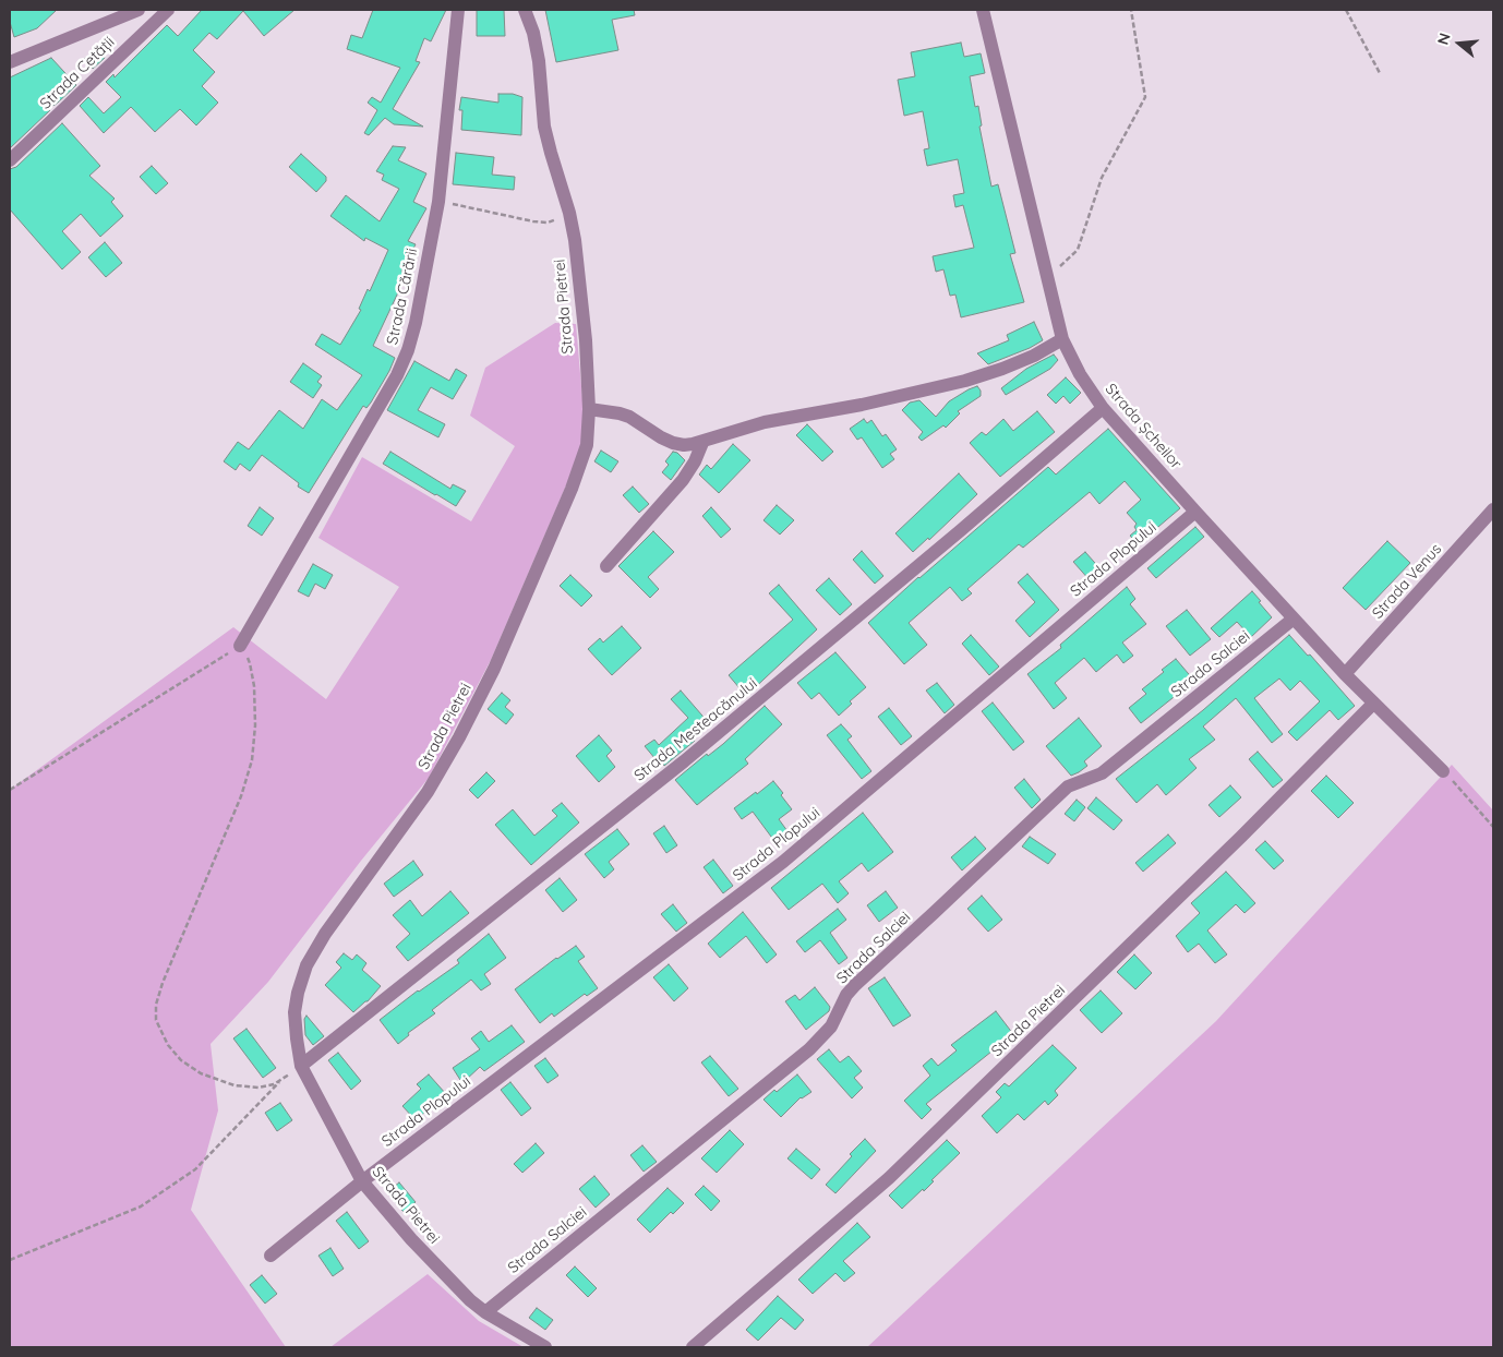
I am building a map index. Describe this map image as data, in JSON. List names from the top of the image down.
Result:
{
  "streets": {
    "street": [
      "Strada Cetății",
      "Strada Cărării",
      "Strada Pietrei",
      "Strada Șcheilor",
      "Strada Plopului",
      "Strada Venus",
      "Strada Salciei",
      "Strada Mesteacănului"
    ]
  },
  "crossings": [
    ["Strada Pietrei", "Strada Șcheilor"],
    ["Strada Pietrei", "Strada Plopului"],
    ["Strada Pietrei", "Strada Salciei"],
    ["Strada Pietrei", "Strada Mesteacănului"],
    ["Strada Șcheilor", "Strada Plopului"],
    ["Strada Șcheilor", "Strada Venus"],
    ["Strada Șcheilor", "Strada Salciei"],
    ["Strada Șcheilor", "Strada Mesteacănului"]
  ],
  "north": "left"
}
